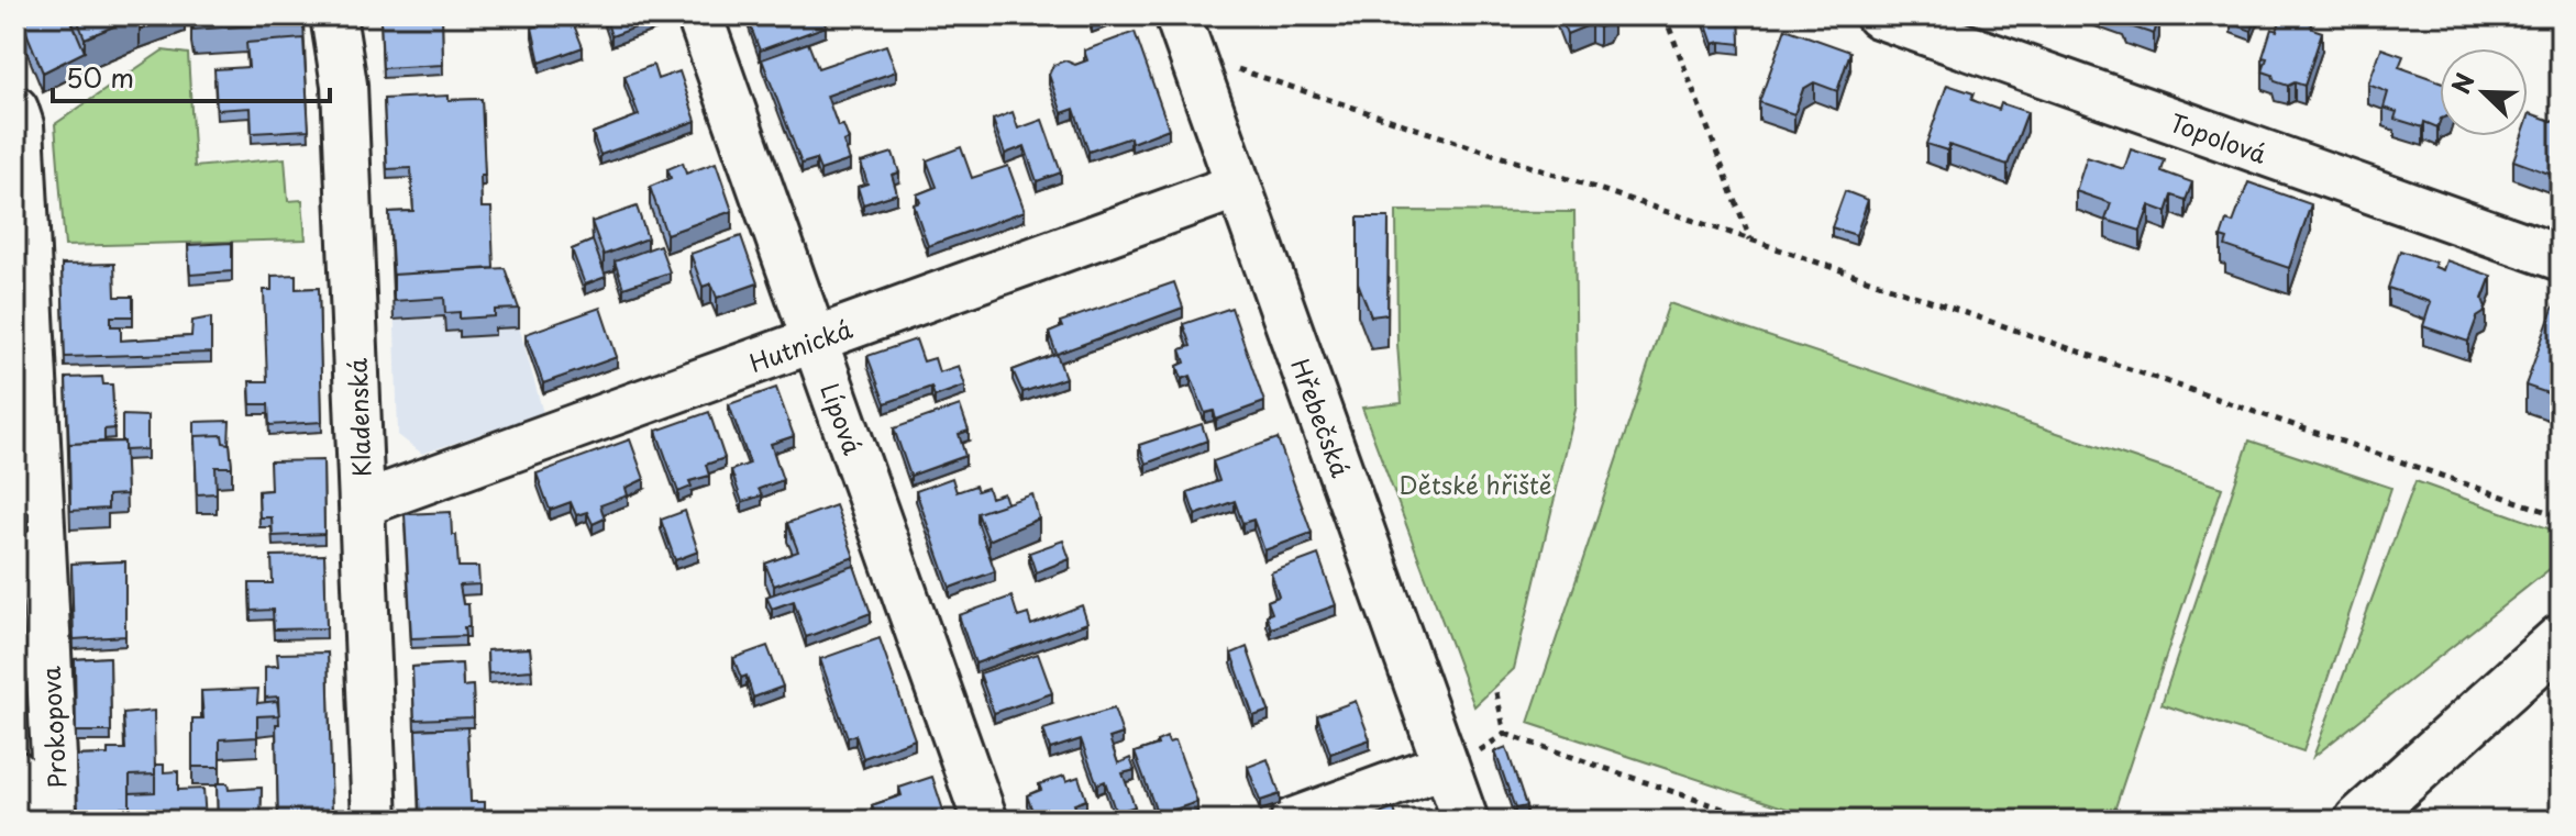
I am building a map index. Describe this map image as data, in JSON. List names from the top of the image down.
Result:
{
  "streets": {
    "street": [
      "Topolová",
      "Hutnická",
      "Kladenská",
      "Hřebečská",
      "Lípová",
      "Prokopova"
    ]
  },
  "crossings": [
    ["Hutnická", "Kladenská"],
    ["Hutnická", "Hřebečská"],
    ["Hutnická", "Lípová"]
  ],
  "parks": ["Dětské hřiště"],
  "scale_bar": "50 m",
  "north": "top left"
}
